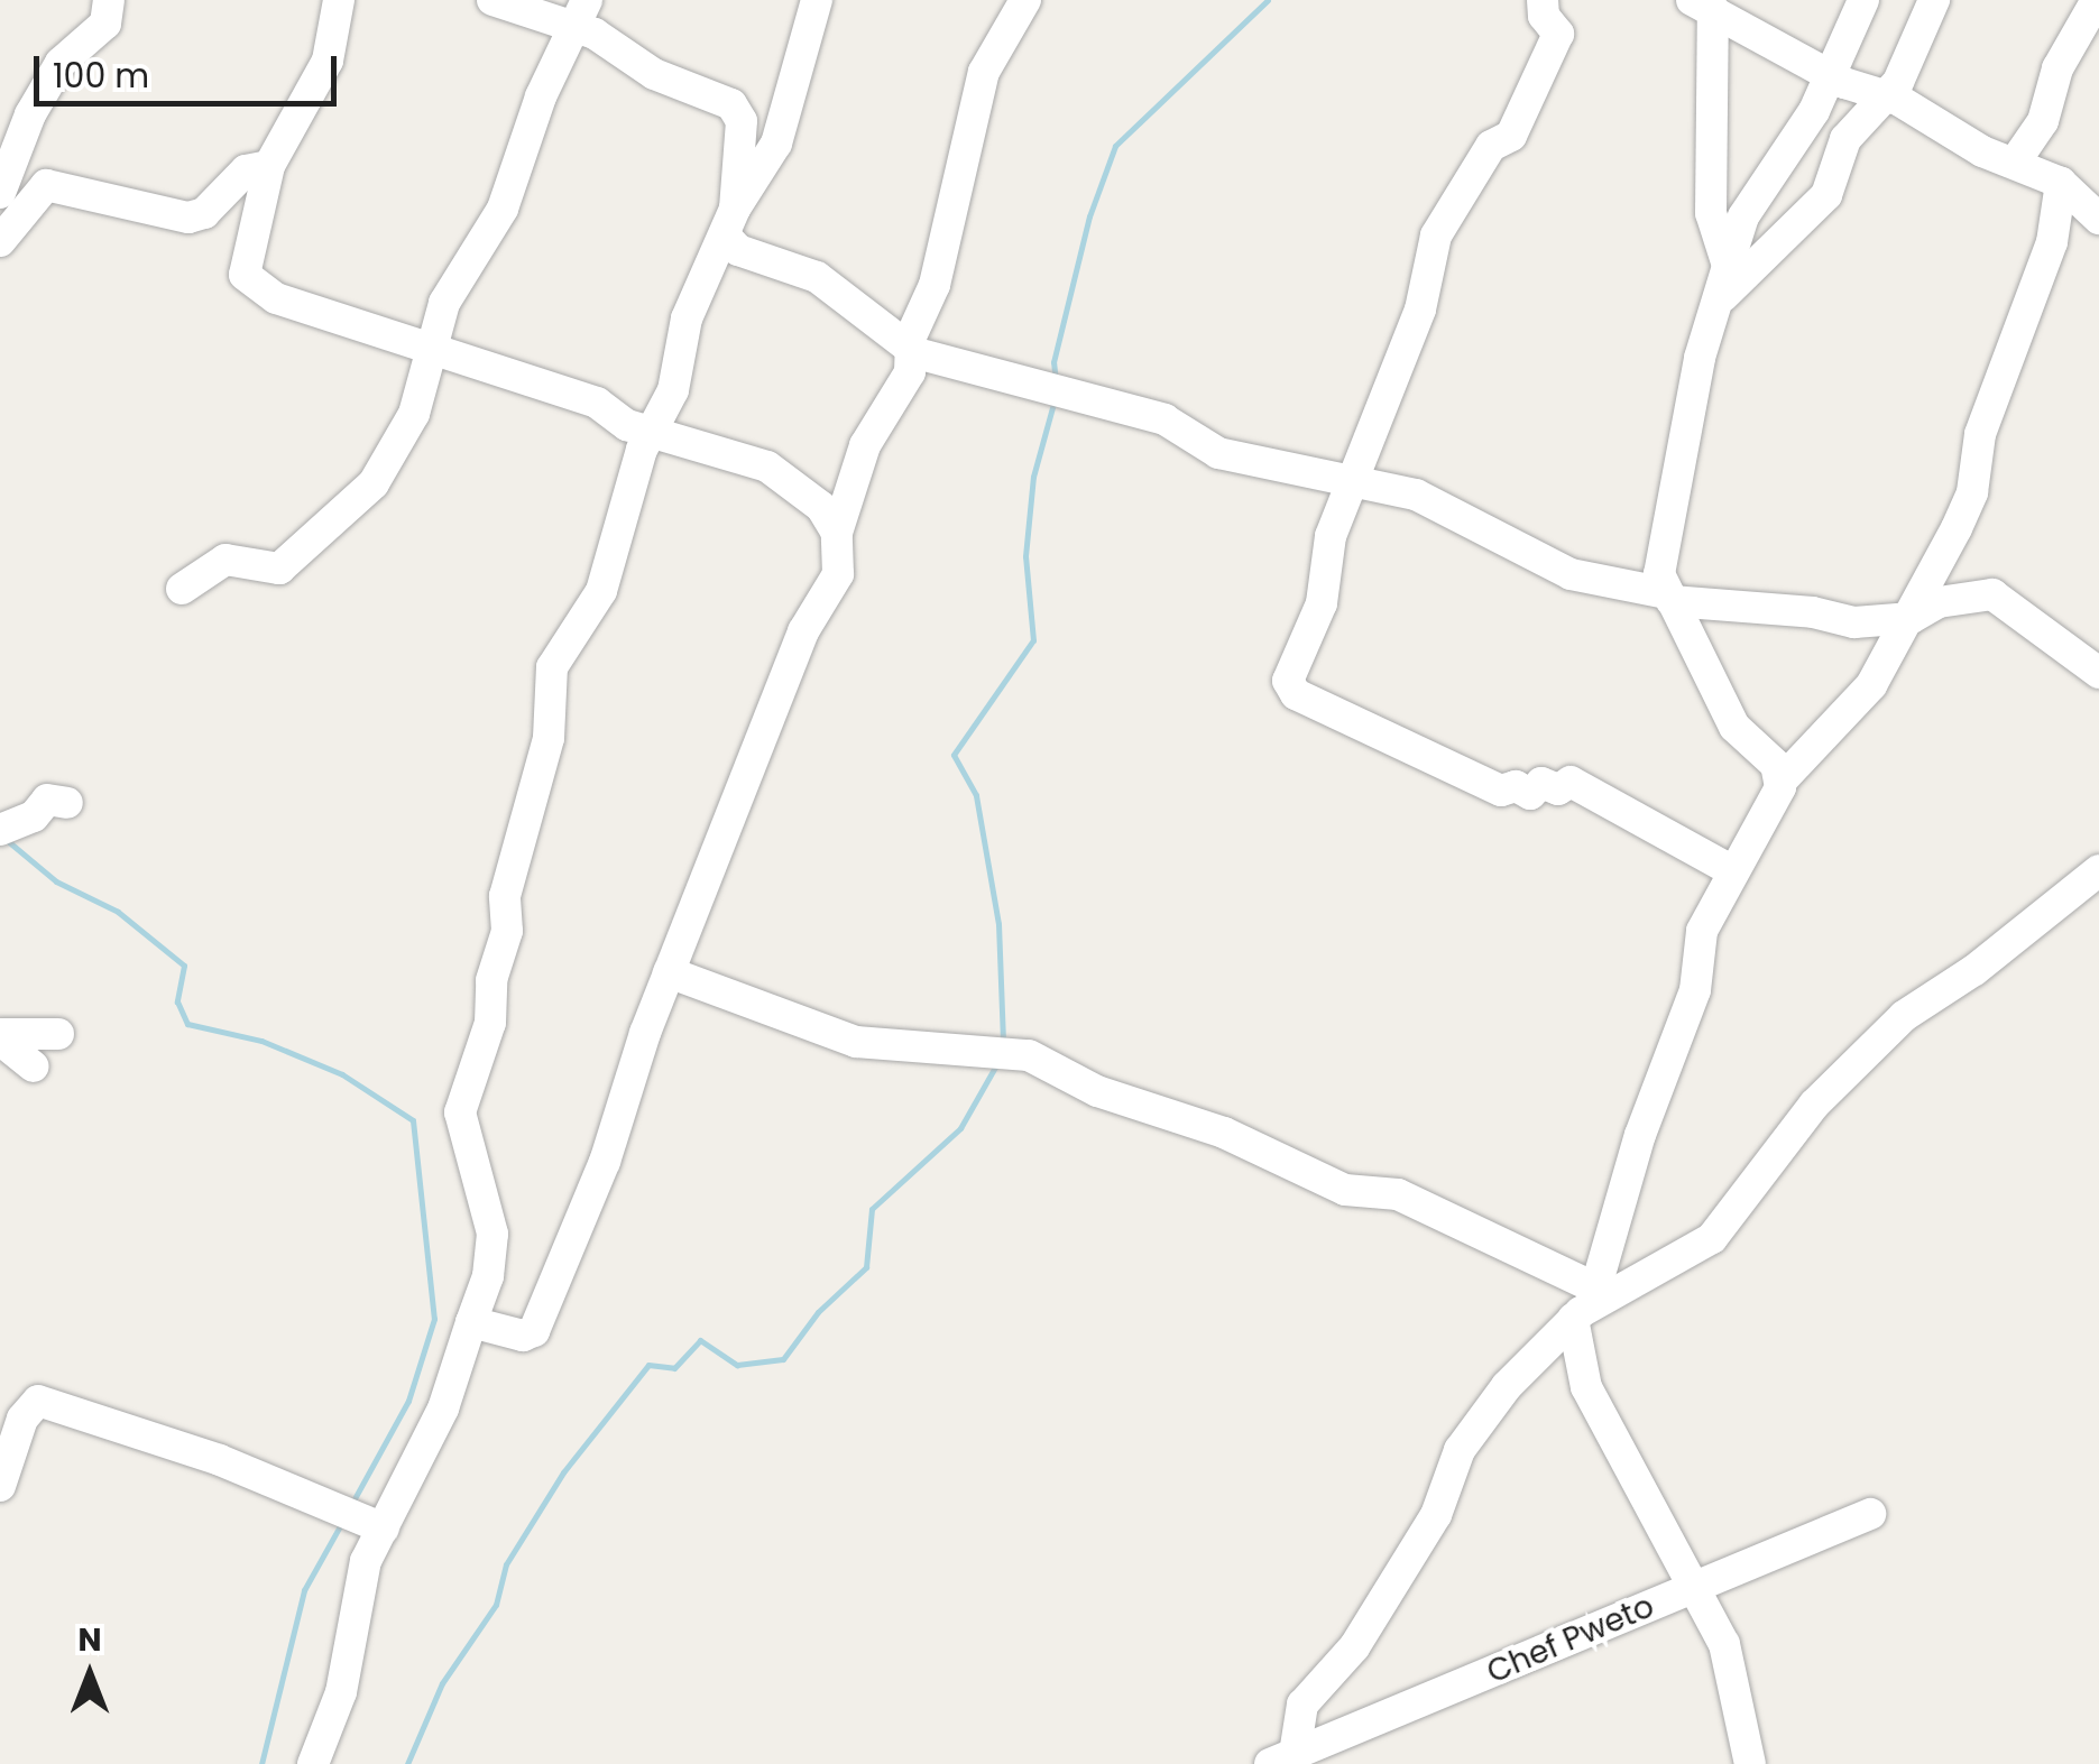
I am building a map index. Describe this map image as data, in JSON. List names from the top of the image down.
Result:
{
  "streets": {
    "street": ["Chef Pweto"]
  },
  "scale_bar": "100 m",
  "north": "top"
}
